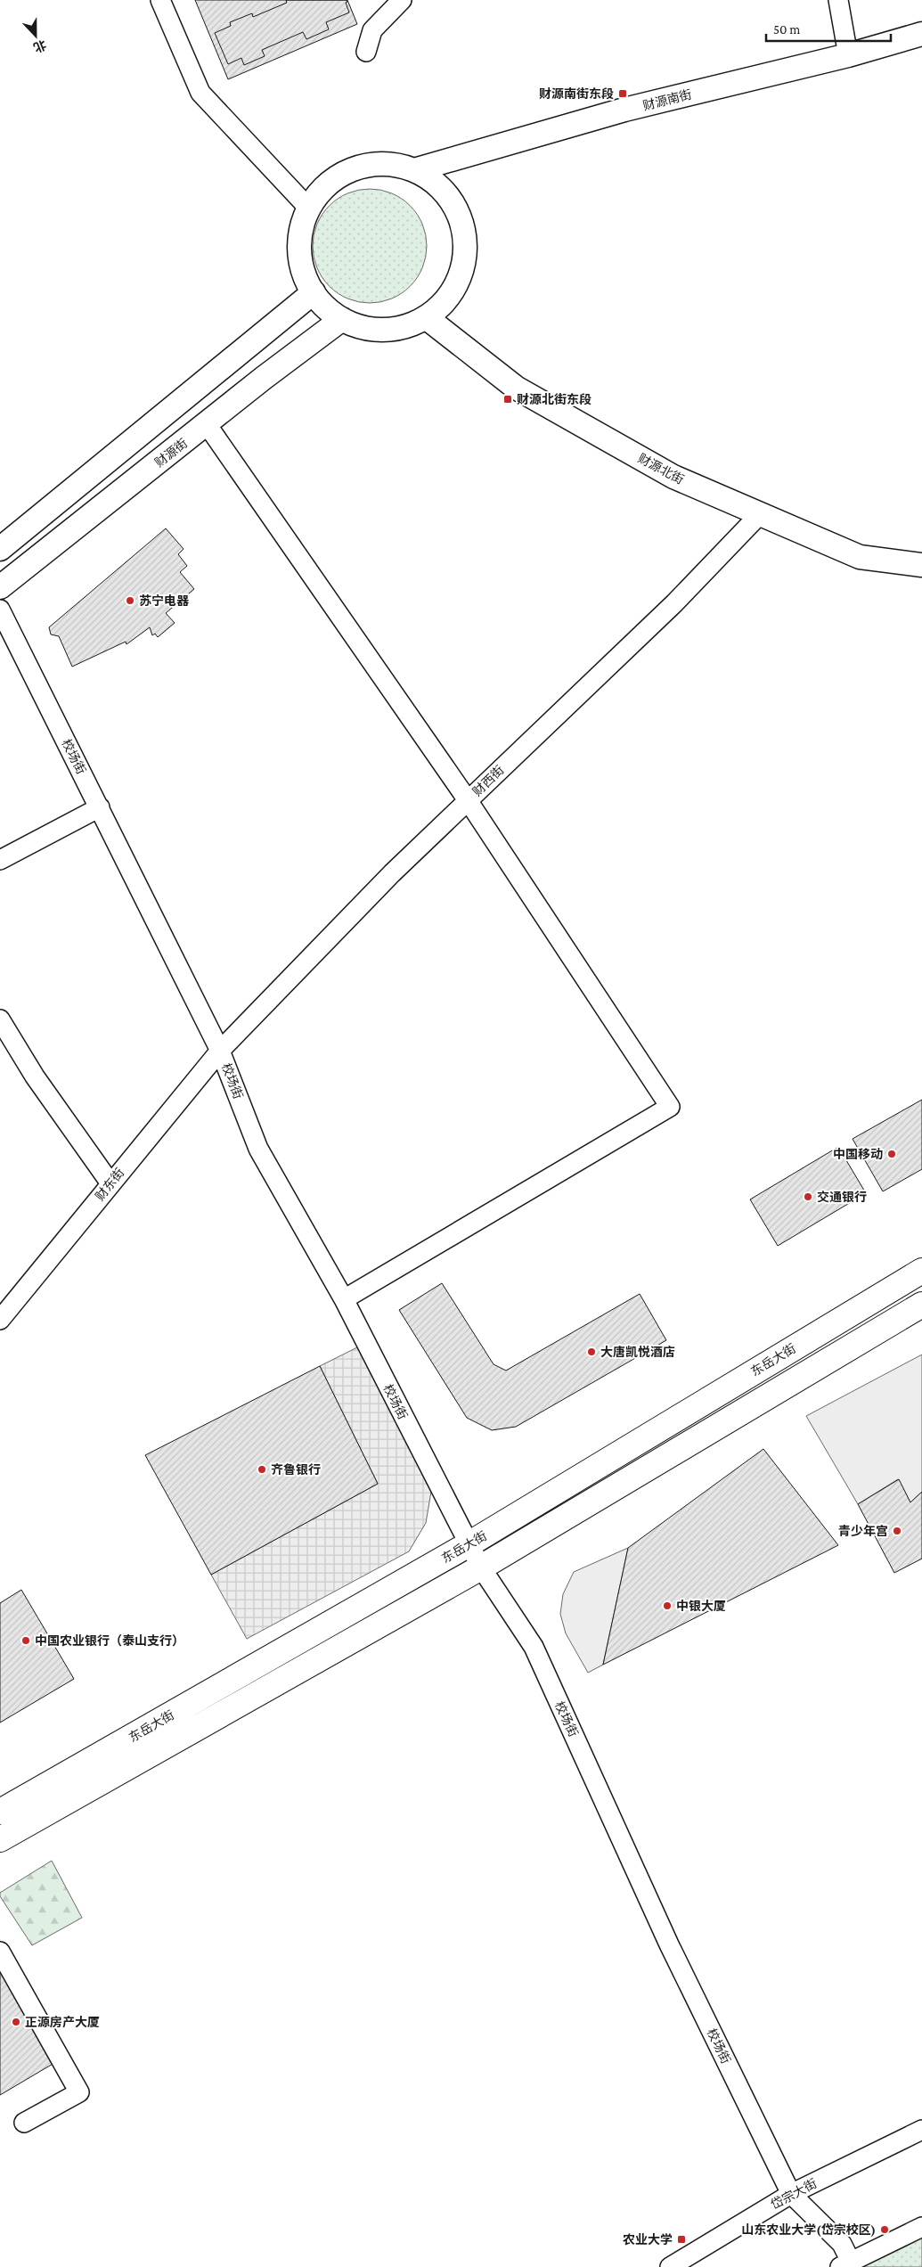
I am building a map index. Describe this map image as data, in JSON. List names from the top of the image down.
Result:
{
  "streets": {
    "highway": ["东岳大街"],
    "main road": ["财源南街", "财源街", "财源北街"],
    "street": [
      "校场街",
      "财西街",
      "财东街",
      "岱宗大街"
    ]
  },
  "crossings": [
    ["财源北街", "财西街"],
    ["校场街", "财西街"],
    ["校场街", "财东街"],
    ["校场街", "东岳大街"],
    ["校场街", "岱宗大街"],
    ["财西街", "财东街"]
  ],
  "places": {
    "transit": ["财源南街东段", "财源北街东段", "农业大学"],
    "other": [
      "苏宁电器",
      "中国移动",
      "交通银行",
      "大唐凯悦酒店",
      "齐鲁银行",
      "青少年宫",
      "中银大厦",
      "中国农业银行（泰山支行）",
      "正源房产大厦",
      "山东农业大学(岱宗校区)"
    ]
  },
  "scale_bar": "50 m",
  "north": "bottom"
}
